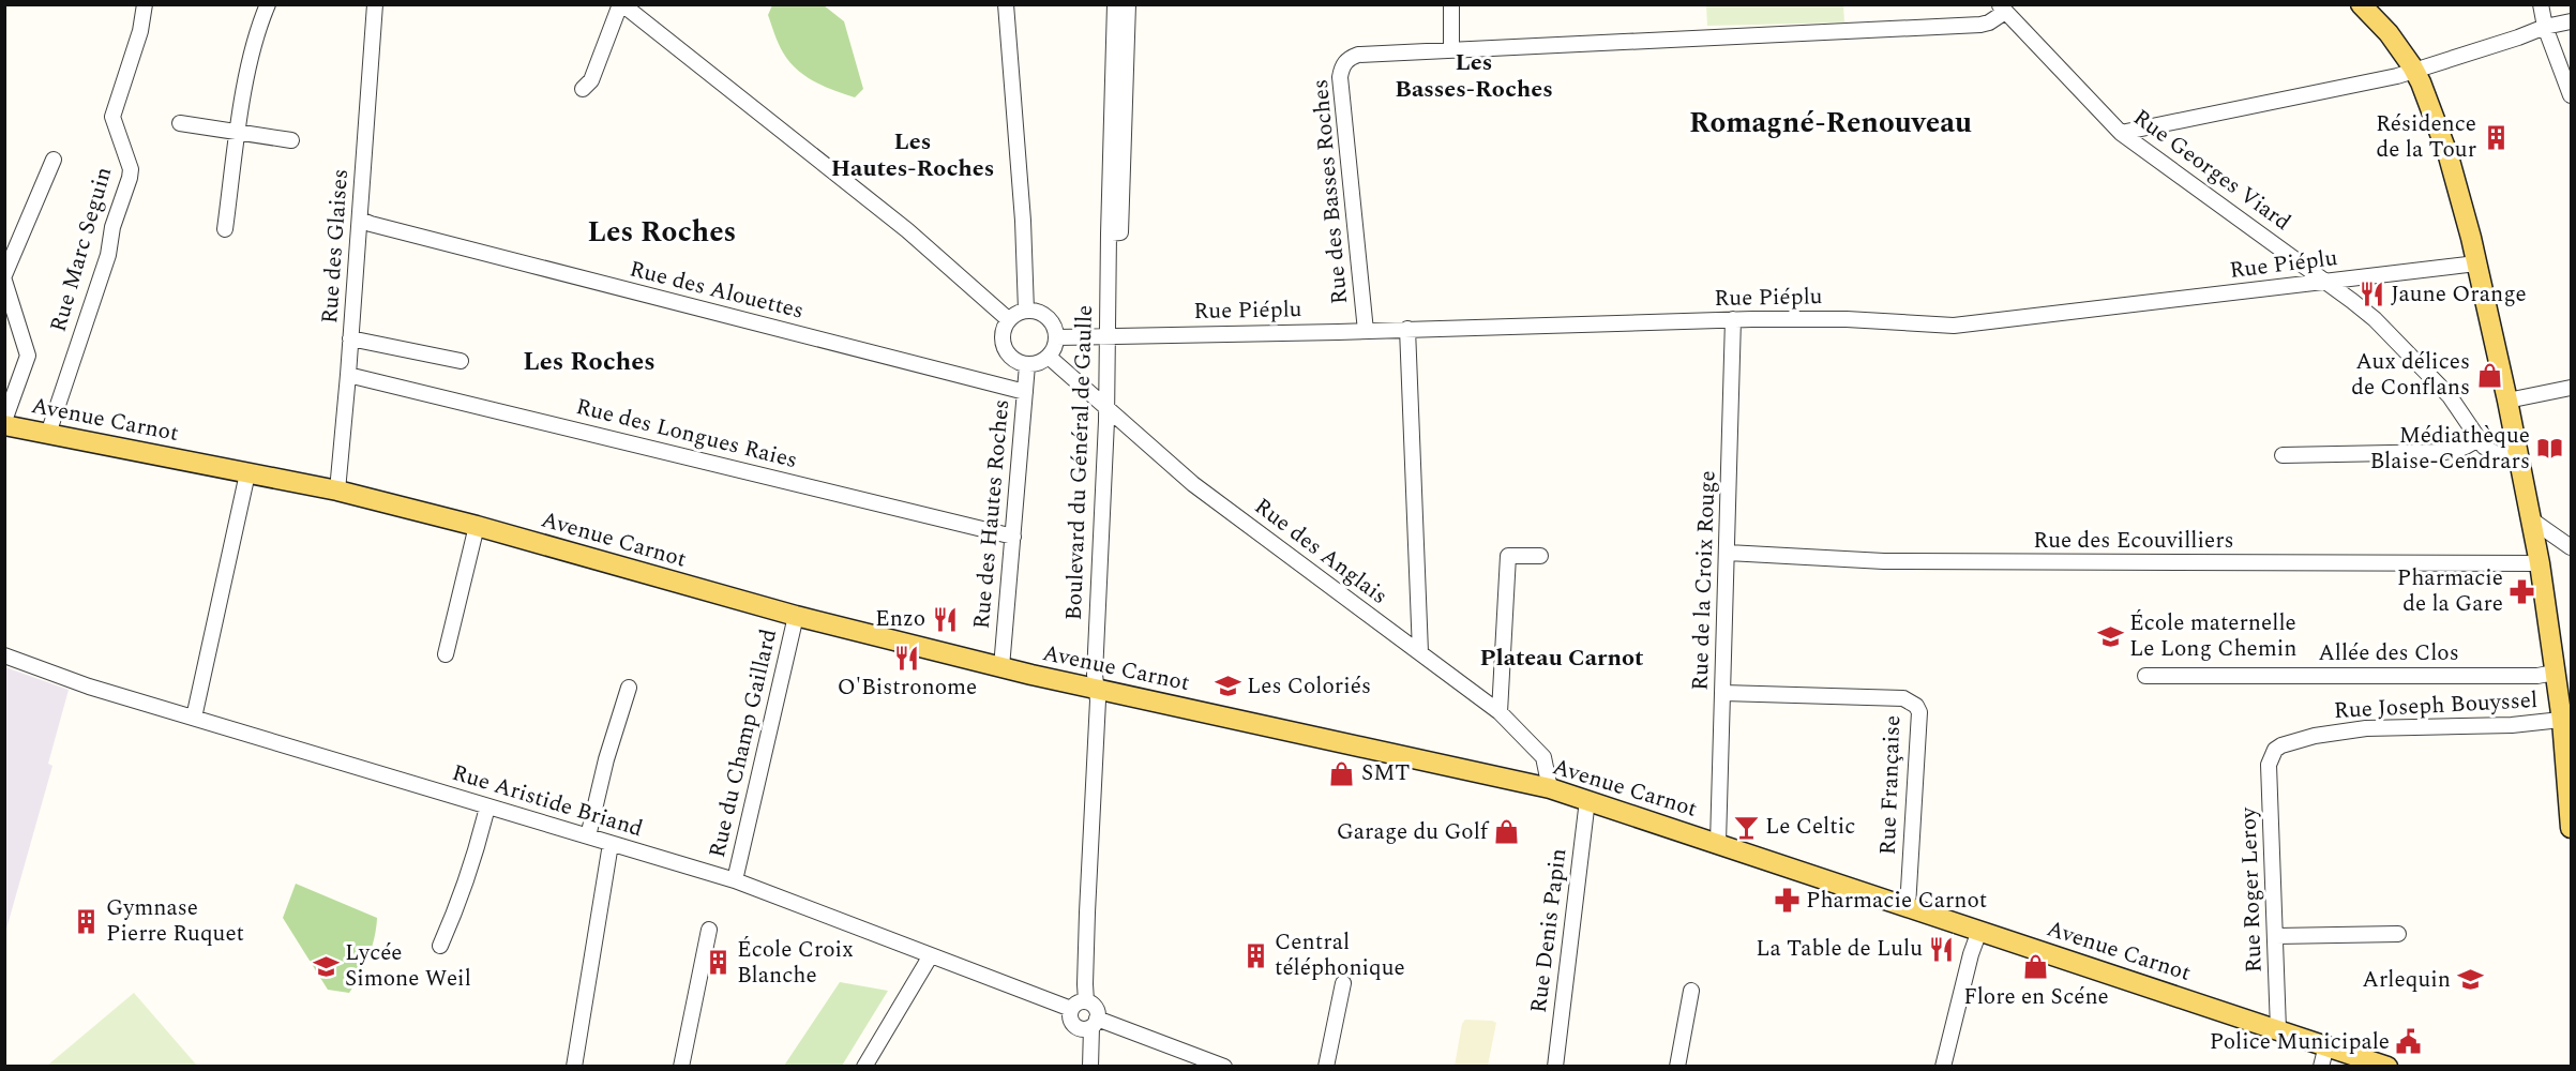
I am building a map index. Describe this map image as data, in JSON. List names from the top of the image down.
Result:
{
  "streets": {
    "main road": ["Avenue Carnot"],
    "street": [
      "Rue Georges Viard",
      "Rue des Basses Roches",
      "Rue des Glaises",
      "Rue Marc Seguin",
      "Rue Piéplu",
      "Rue des Alouettes",
      "Rue des Longues Raies",
      "Boulevard du Général de Gaulle",
      "Rue des Hautes Roches",
      "Rue des Ecouvilliers",
      "Rue des Anglais",
      "Rue de la Croix Rouge",
      "Allée des Clos",
      "Rue Joseph Bouyssel",
      "Rue du Champ Gaillard",
      "Rue Française",
      "Rue Aristide Briand",
      "Rue Roger Leroy",
      "Rue Denis Papin"
    ]
  },
  "crossings": [
    ["Rue Georges Viard", "Rue des Basses Roches"],
    ["Rue Georges Viard", "Rue Piéplu"],
    ["Rue des Basses Roches", "Rue Piéplu"],
    ["Rue des Glaises", "Rue des Alouettes"],
    ["Rue des Glaises", "Avenue Carnot"],
    ["Rue des Glaises", "Rue des Longues Raies"],
    ["Rue Marc Seguin", "Avenue Carnot"],
    ["Rue Piéplu", "Boulevard du Général de Gaulle"],
    ["Rue Piéplu", "Rue des Hautes Roches"],
    ["Rue Piéplu", "Rue des Anglais"],
    ["Rue Piéplu", "Rue de la Croix Rouge"],
    ["Rue des Alouettes", "Rue des Hautes Roches"],
    ["Avenue Carnot", "Boulevard du Général de Gaulle"],
    ["Avenue Carnot", "Rue des Hautes Roches"],
    ["Avenue Carnot", "Rue des Anglais"],
    ["Avenue Carnot", "Rue de la Croix Rouge"],
    ["Avenue Carnot", "Rue du Champ Gaillard"],
    ["Avenue Carnot", "Rue Française"],
    ["Avenue Carnot", "Rue Roger Leroy"],
    ["Avenue Carnot", "Rue Denis Papin"],
    ["Rue des Longues Raies", "Rue des Hautes Roches"],
    ["Boulevard du Général de Gaulle", "Rue des Anglais"],
    ["Boulevard du Général de Gaulle", "Rue Aristide Briand"],
    ["Rue des Hautes Roches", "Rue des Anglais"],
    ["Rue des Ecouvilliers", "Rue de la Croix Rouge"],
    ["Rue de la Croix Rouge", "Rue Française"],
    ["Rue Joseph Bouyssel", "Rue Roger Leroy"],
    ["Rue du Champ Gaillard", "Rue Aristide Briand"]
  ],
  "districts": [
    "Les Basses-Roches",
    "Romagné-Renouveau",
    "Les Hautes-Roches",
    "Les Roches",
    "Les Roches",
    "Plateau Carnot"
  ],
  "places": {
    "building": [
      "Résidence de la Tour",
      "Gymnase Pierre Ruquet",
      "Central téléphonique",
      "École Croix Blanche"
    ],
    "restaurant": [
      "Jaune Orange",
      "Enzo",
      "O'Bistronome",
      "La Table de Lulu"
    ],
    "shop": [
      "Aux délices de Conflans",
      "SMT",
      "Garage du Golf",
      "Flore en Scéne"
    ],
    "library": ["Médiathèque Blaise-Cendrars"],
    "pharmacy": ["Pharmacie de la Gare", "Pharmacie Carnot"],
    "school or university": [
      "École maternelle Le Long Chemin",
      "Les Coloriés",
      "Lycée Simone Weil",
      "Arlequin"
    ],
    "bar": ["Le Celtic"],
    "public building": ["Police Municipale"]
  }
}
